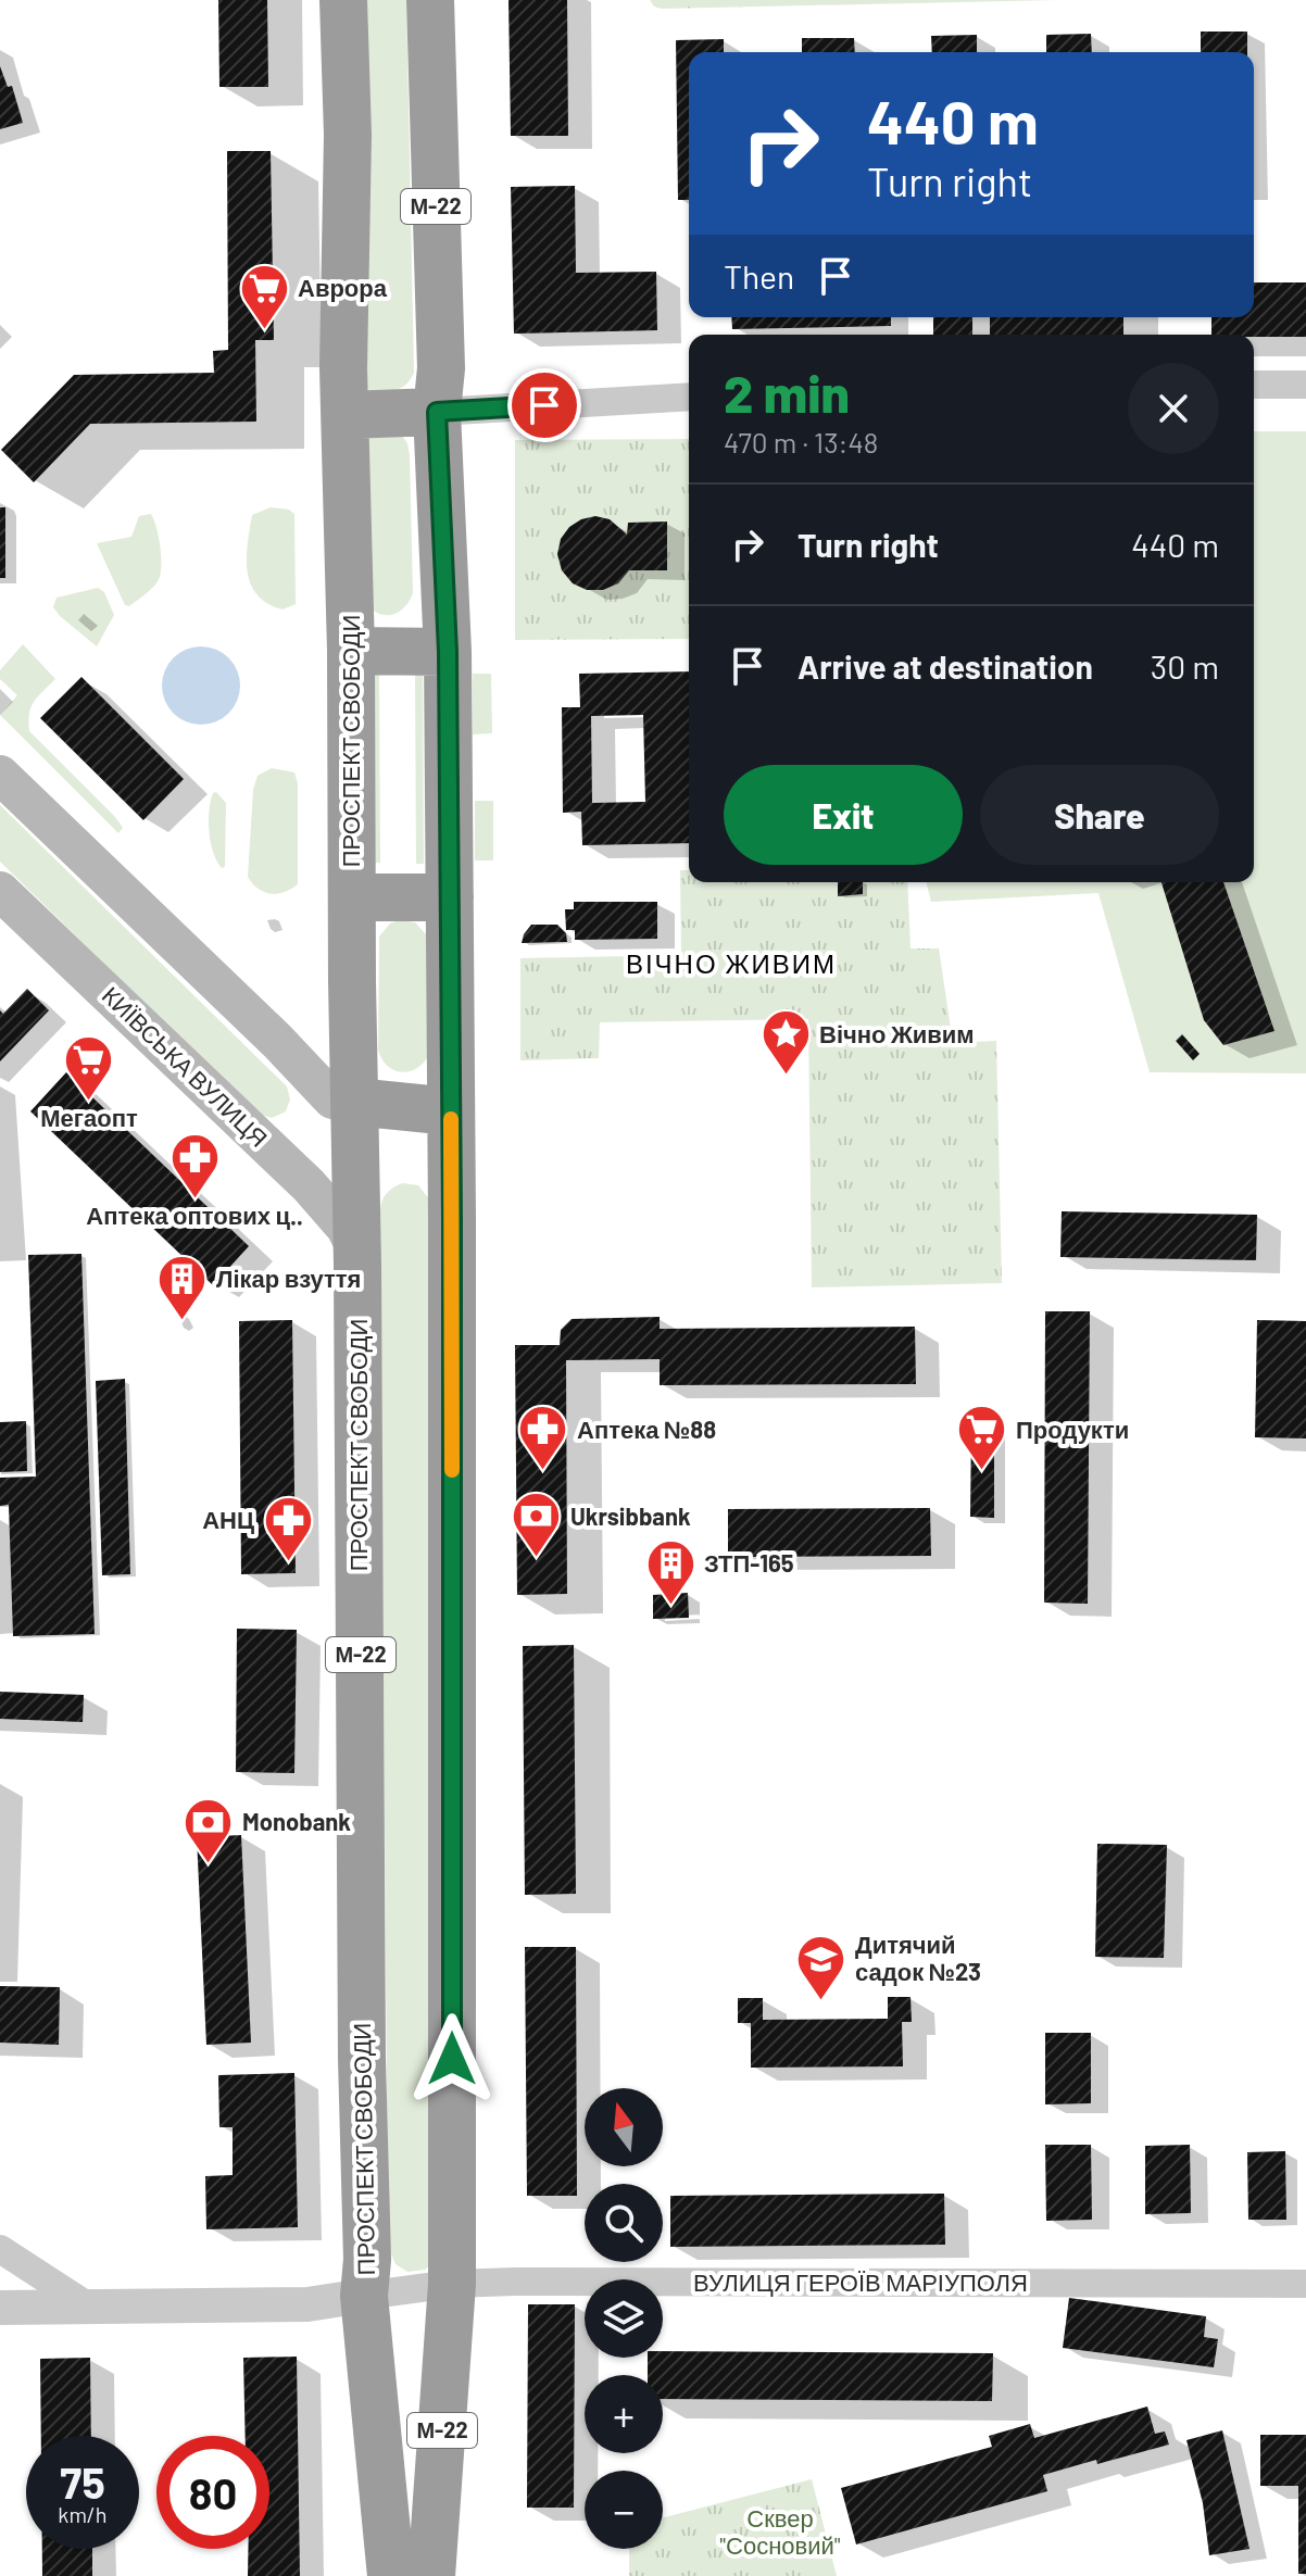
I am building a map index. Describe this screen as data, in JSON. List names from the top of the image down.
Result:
{
  "streets": {
    "highway": ["М-22", "ПРОСПЕКТ СВОБОДИ"],
    "main road": ["КИЇВСЬКА ВУЛИЦЯ"],
    "street": ["ВУЛИЦЯ ГЕРОЇВ МАРІУПОЛЯ"]
  },
  "crossings": [
    ["М-22", "ВУЛИЦЯ ГЕРОЇВ МАРІУПОЛЯ"],
    ["ПРОСПЕКТ СВОБОДИ", "КИЇВСЬКА ВУЛИЦЯ"],
    ["ПРОСПЕКТ СВОБОДИ", "ВУЛИЦЯ ГЕРОЇВ МАРІУПОЛЯ"]
  ],
  "districts": ["ВІЧНО ЖИВИМ"],
  "parks": ["Сквер \"Сосновий\""],
  "places": {
    "supermarket": ["Аврора", "Мегаопт", "Продукти"],
    "place": ["Вічно Живим"],
    "pharmacy": ["Аптека оптових ц‥", "Аптека №88", "АНЦ"],
    "building": ["Лікар взуття", "ЗТП-165"],
    "bank": ["Ukrsibbank", "Monobank"],
    "school or university": ["Дитячий садок №23"]
  },
  "north": "top",
  "page": {
    "turn": ["440 m", "Turn right"],
    "then": "Then",
    "heading": ["2 min", "470 m · 13:48"],
    "list": [
      {
        "name": "Turn right",
        "value": "440 m"
      },
      {
        "name": "Arrive at destination",
        "value": "30 m"
      }
    ],
    "buttons": ["Exit", "Share"],
    "map_buttons": ["+", "−"],
    "speed": "75 km/h",
    "limit": "80"
  }
}
